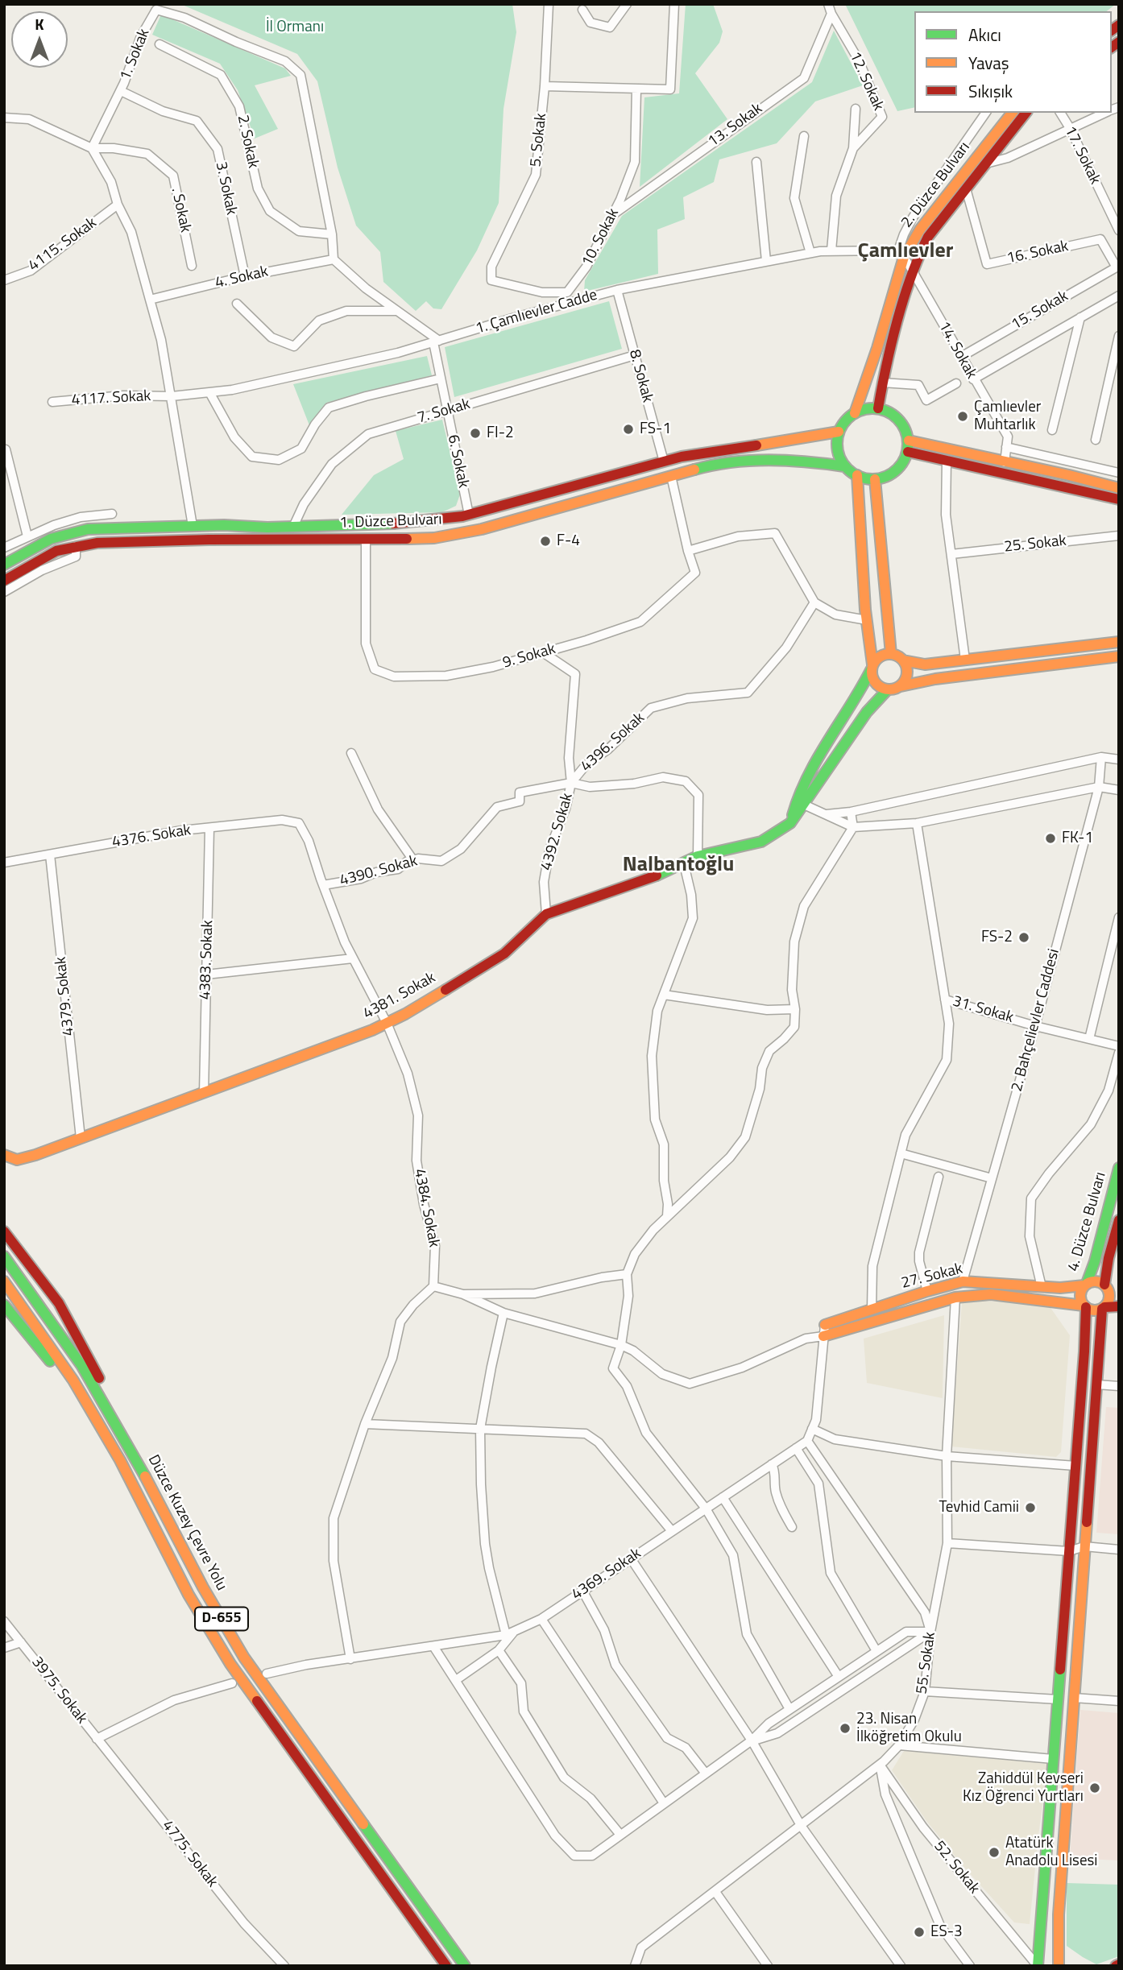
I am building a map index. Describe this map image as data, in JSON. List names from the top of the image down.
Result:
{
  "streets": {
    "main road": [
      "2. Düzce Bulvarı",
      "1. Düzce Bulvarı",
      "4381. Sokak",
      "4. Düzce Bulvarı",
      "27. Sokak",
      "Düzce Kuzey Çevre Yolu",
      "D-655"
    ],
    "street": [
      "1. Sokak",
      "12. Sokak",
      "13. Sokak",
      "5. Sokak",
      "2. Sokak",
      "17. Sokak",
      "3. Sokak",
      ". Sokak",
      "10. Sokak",
      "4115. Sokak",
      "16. Sokak",
      "4. Sokak",
      "15. Sokak",
      "1. Çamlıevler Cadde",
      "14. Sokak",
      "8. Sokak",
      "4117. Sokak",
      "7. Sokak",
      "6. Sokak",
      "25. Sokak",
      "9. Sokak",
      "4396. Sokak",
      "4392. Sokak",
      "4376. Sokak",
      "4390. Sokak",
      "4383. Sokak",
      "4379. Sokak",
      "31. Sokak",
      "2. Bahçelievler Caddesi",
      "4384. Sokak",
      "4369. Sokak",
      "55. Sokak",
      "3975. Sokak",
      "4775. Sokak",
      "52. Sokak"
    ]
  },
  "crossings": [
    ["1. Sokak", "2. Sokak"],
    ["1. Sokak", "3. Sokak"],
    ["1. Sokak", ". Sokak"],
    ["1. Sokak", "4. Sokak"],
    ["12. Sokak", "13. Sokak"],
    ["12. Sokak", "1. Çamlıevler Cadde"],
    ["13. Sokak", "10. Sokak"],
    ["5. Sokak", "10. Sokak"],
    ["2. Düzce Bulvarı", "16. Sokak"],
    ["2. Düzce Bulvarı", "1. Çamlıevler Cadde"],
    ["2. Düzce Bulvarı", "14. Sokak"],
    ["2. Düzce Bulvarı", "1. Düzce Bulvarı"],
    ["3. Sokak", "4. Sokak"],
    ["16. Sokak", "15. Sokak"],
    ["15. Sokak", "14. Sokak"],
    ["1. Çamlıevler Cadde", "14. Sokak"],
    ["1. Çamlıevler Cadde", "8. Sokak"],
    ["1. Çamlıevler Cadde", "4117. Sokak"],
    ["1. Çamlıevler Cadde", "6. Sokak"],
    ["8. Sokak", "7. Sokak"],
    ["8. Sokak", "1. Düzce Bulvarı"],
    ["7. Sokak", "6. Sokak"],
    ["7. Sokak", "1. Düzce Bulvarı"],
    ["6. Sokak", "1. Düzce Bulvarı"],
    ["1. Düzce Bulvarı", "9. Sokak"],
    ["4396. Sokak", "4392. Sokak"],
    ["4396. Sokak", "4390. Sokak"],
    ["4392. Sokak", "4390. Sokak"],
    ["4392. Sokak", "4381. Sokak"],
    ["4376. Sokak", "4383. Sokak"],
    ["4376. Sokak", "4379. Sokak"],
    ["4376. Sokak", "4384. Sokak"],
    ["4390. Sokak", "4384. Sokak"],
    ["4383. Sokak", "4381. Sokak"],
    ["4379. Sokak", "4381. Sokak"],
    ["4381. Sokak", "4384. Sokak"],
    ["31. Sokak", "2. Bahçelievler Caddesi"],
    ["2. Bahçelievler Caddesi", "27. Sokak"],
    ["4. Düzce Bulvarı", "27. Sokak"],
    ["55. Sokak", "52. Sokak"],
    ["3975. Sokak", "4775. Sokak"]
  ],
  "districts": ["Çamlıevler", "Nalbantoğlu"],
  "parks": ["İl Ormanı"],
  "places": [
    "Çamlıevler Muhtarlık",
    "FS-1",
    "FI-2",
    "F-4",
    "FK-1",
    "FS-2",
    "Tevhid Camii",
    "23. Nisan İlköğretim Okulu",
    "Zahiddül Kevseri Kız Öğrenci Yurtları",
    "Atatürk Anadolu Lisesi",
    "ES-3"
  ],
  "legend": ["Akıcı", "Yavaş", "Sıkışık"],
  "north": "top"
}
